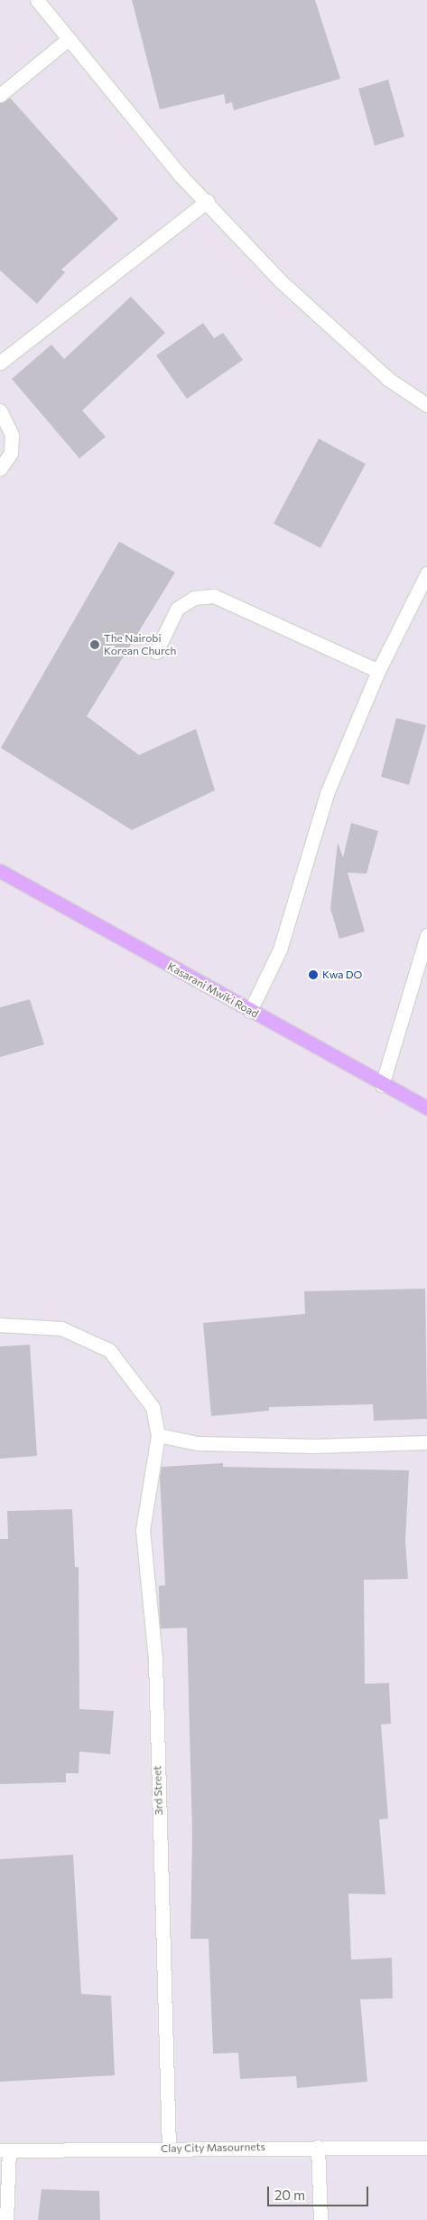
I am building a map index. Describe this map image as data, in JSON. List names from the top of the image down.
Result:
{
  "streets": {
    "main road": ["Kasarani Mwiki Road"],
    "street": ["3rd Street", "Clay City Masournets"]
  },
  "crossings": [
    ["3rd Street", "Clay City Masournets"]
  ],
  "places": ["The Nairobi Korean Church", "Kwa DO"],
  "scale_bar": "20 m"
}
